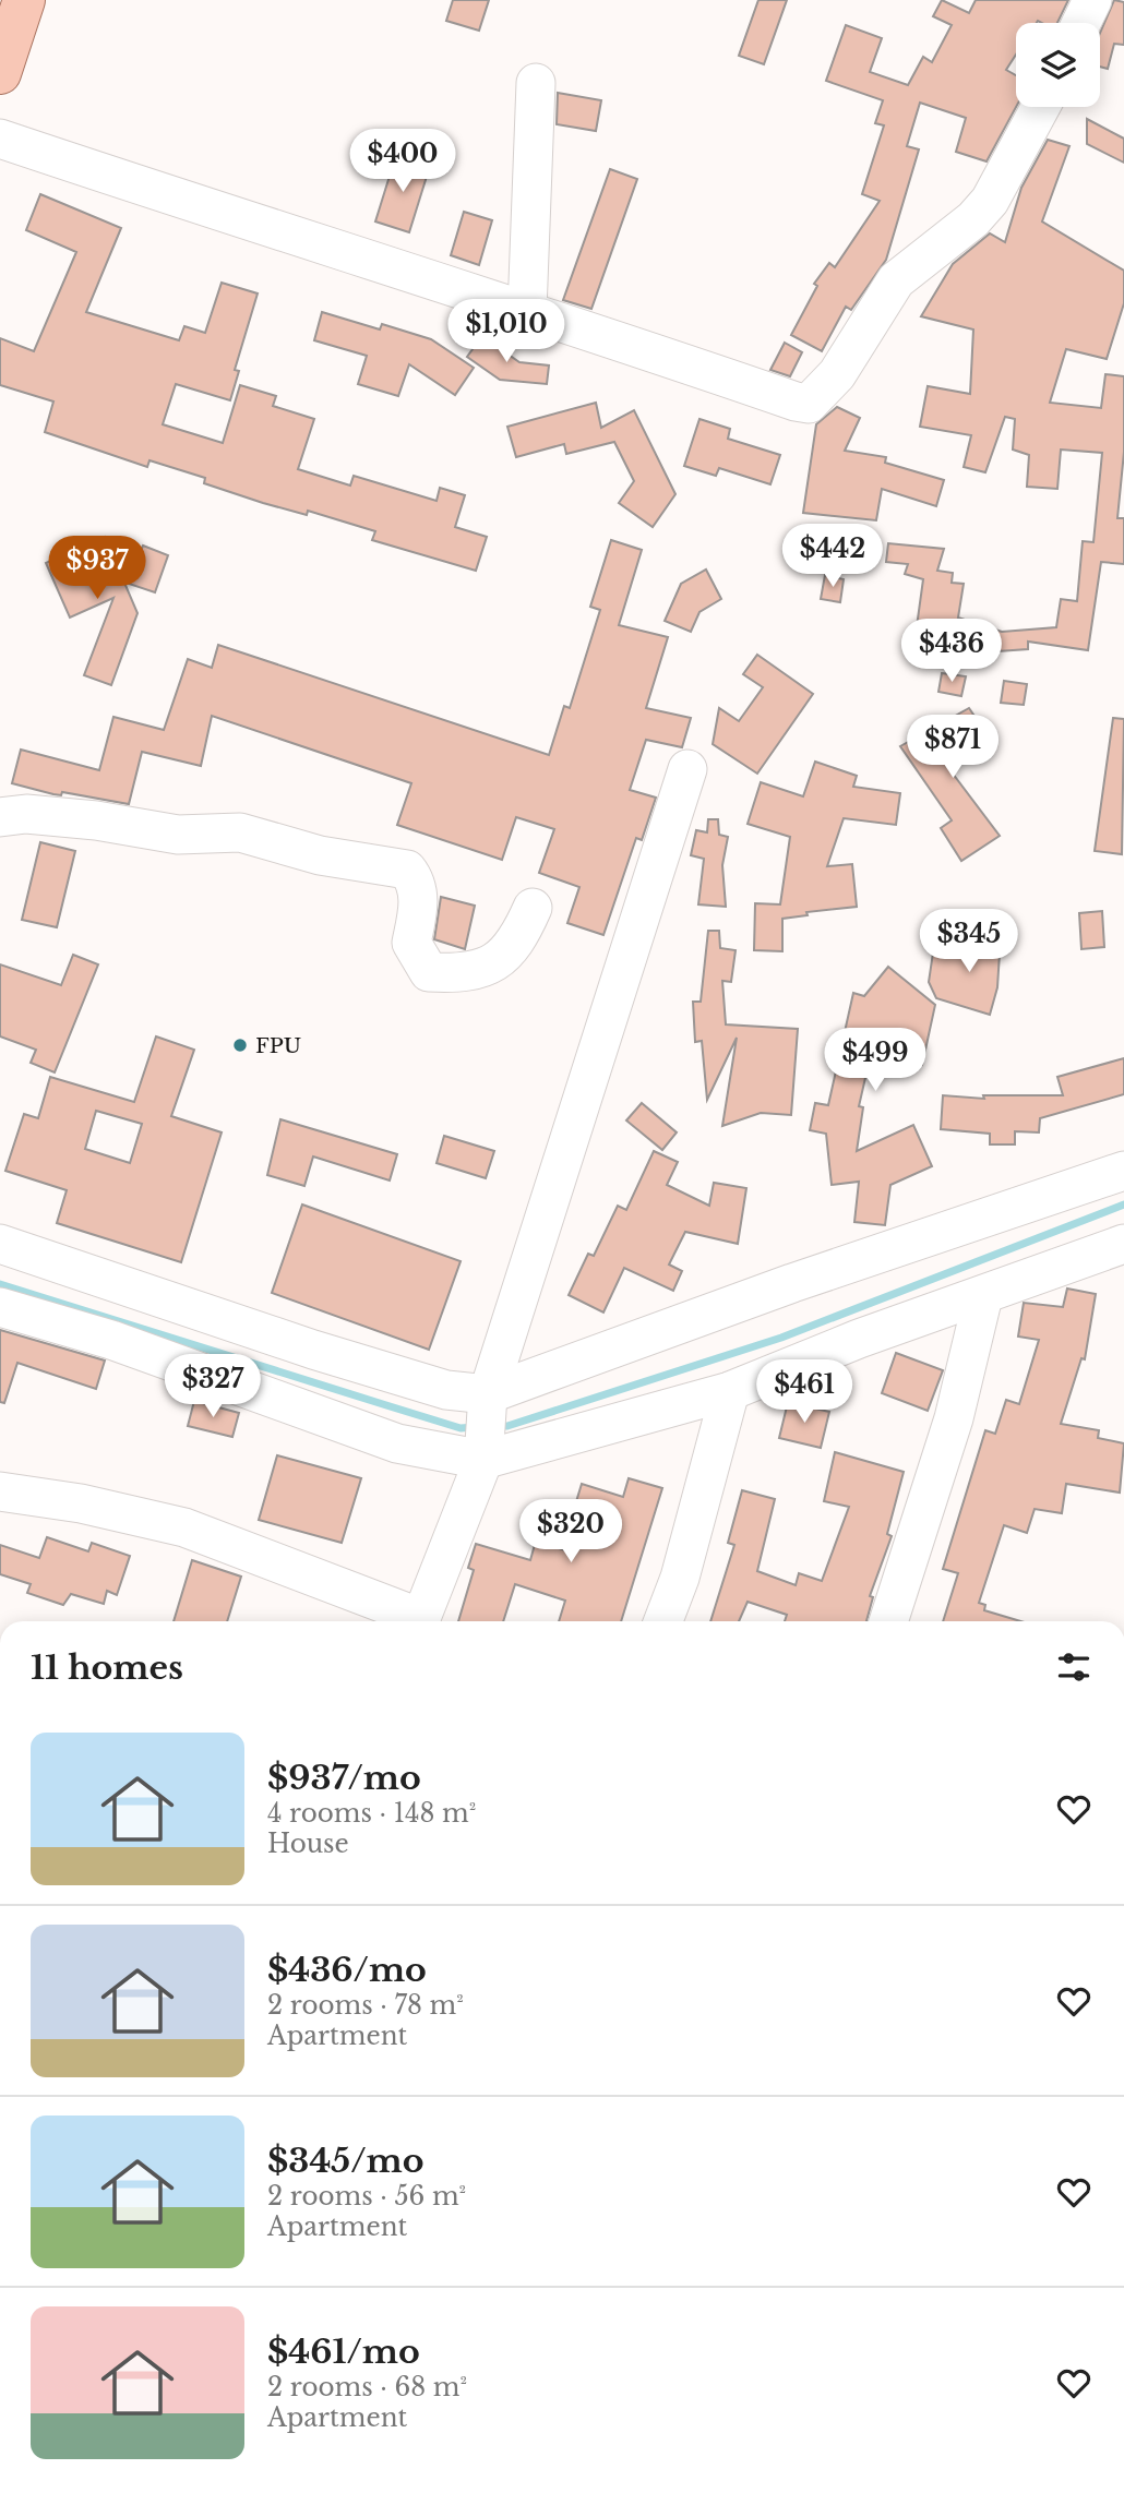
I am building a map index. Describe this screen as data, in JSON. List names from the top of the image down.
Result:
{
  "places": ["FPU"],
  "page": {
    "price": [
      "$400",
      "$1,010",
      "$442",
      "$937",
      "$436",
      "$871",
      "$345",
      "$499",
      "$327",
      "$461",
      "$320"
    ],
    "heading": "11 homes",
    "list": [
      {
        "name": "$937/mo",
        "note": "4 rooms · 148 m² · House"
      },
      {
        "name": "$436/mo",
        "note": "2 rooms · 78 m² · Apartment"
      },
      {
        "name": "$345/mo",
        "note": "2 rooms · 56 m² · Apartment"
      },
      {
        "name": "$461/mo",
        "note": "2 rooms · 68 m² · Apartment"
      }
    ]
  }
}
